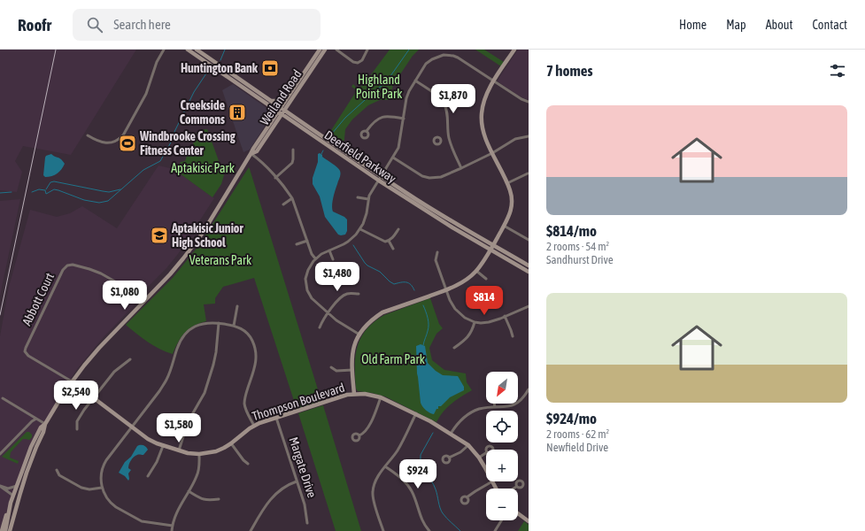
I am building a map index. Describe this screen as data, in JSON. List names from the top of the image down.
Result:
{
  "streets": {
    "main road": ["Weiland Road", "Deerfield Parkway", "Thompson Boulevard"],
    "street": ["Abbott Court", "Margate Drive"]
  },
  "crossings": [
    ["Weiland Road", "Deerfield Parkway"],
    ["Weiland Road", "Abbott Court"],
    ["Weiland Road", "Thompson Boulevard"],
    ["Abbott Court", "Thompson Boulevard"],
    ["Thompson Boulevard", "Margate Drive"]
  ],
  "parks": [
    "Highland Point Park",
    "Aptakisic Park",
    "Veterans Park",
    "Old Farm Park"
  ],
  "places": {
    "bank": ["Huntington Bank"],
    "building": ["Creekside Commons"],
    "sports": ["Windbrooke Crossing Fitness Center"],
    "school or university": ["Aptakisic Junior High School"]
  },
  "north": "bottom left",
  "page": {
    "header": "Roofr",
    "search": "Search here",
    "nav": [
      "Home",
      "Map",
      "About",
      "Contact"
    ],
    "heading": "7 homes",
    "price": [
      "$1,870",
      "$1,480",
      "$1,080",
      "$814",
      "$2,540",
      "$1,580",
      "$924"
    ],
    "list": [
      {
        "name": "$814/mo",
        "note": "2 rooms · 54 m² · Sandhurst Drive"
      },
      {
        "name": "$924/mo",
        "note": "2 rooms · 62 m² · Newfield Drive"
      }
    ],
    "map_buttons": ["+", "−"]
  }
}
